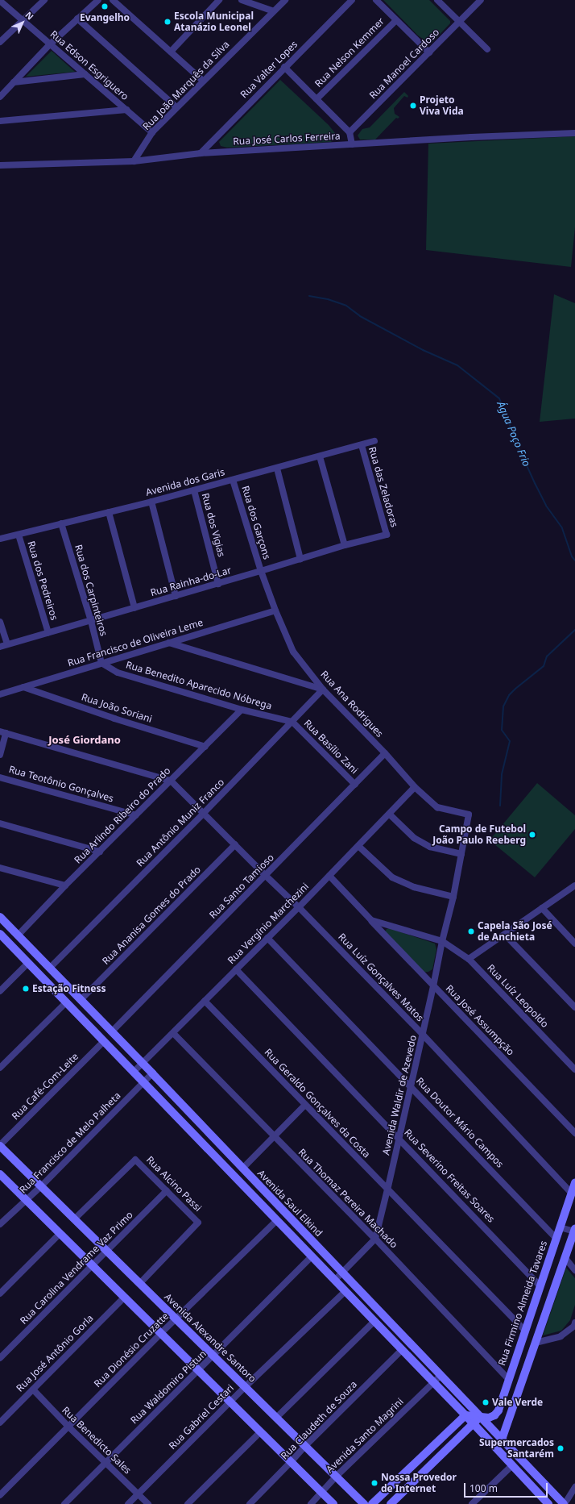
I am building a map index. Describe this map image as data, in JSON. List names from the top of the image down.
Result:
{
  "streets": {
    "main road": ["Avenida Saul Elkind", "Rua Firmino Almeida Tavares", "Avenida Alexandre Santoro"],
    "street": [
      "Rua Nelson Kemmer",
      "Rua Manoel Cardoso",
      "Rua Edson Esgriguero",
      "Rua Valter Lopes",
      "Rua João Marquês da Silva",
      "Rua José Carlos Ferreira",
      "Avenida dos Garis",
      "Rua das Zeladoras",
      "Rua dos Garçons",
      "Rua dos Vigias",
      "Rua dos Pedreiros",
      "Rua Rainha-do-Lar",
      "Rua dos Carpinteiros",
      "Rua Francisco de Oliveira Leme",
      "Rua Benedito Aparecido Nóbrega",
      "Rua Ana Rodrigues",
      "Rua João Soriani",
      "Rua Basílio Zani",
      "Rua Teotônio Gonçalves",
      "Rua Arlindo Ribeiro do Prado",
      "Rua Antônio Muniz Franco",
      "Rua Santo Tamioso",
      "Rua Ananisa Gomes do Prado",
      "Rua Vergínio Marchezini",
      "Rua Luíz Gonçalves Matos",
      "Rua Luíz Leopoldo",
      "Rua José Assumpção",
      "Rua Café-Com-Leite",
      "Avenida Waldir de Azevedo",
      "Rua Geraldo Gonçalves da Costa",
      "Rua Doutor Mário Campos",
      "Rua Francisco de Melo Palheta",
      "Rua Severino Freitas Soares",
      "Rua Alcino Passi",
      "Rua Thomaz Pereira Machado",
      "Rua Carolina Vendrame Vaz Primo",
      "Rua Dionésio Cruzatte",
      "Rua José Antônio Gorla",
      "Rua Waldomiro Pistun",
      "Rua Gabriel Cestari",
      "Rua Claudeth de Souza",
      "Avenida Santo Magrini",
      "Rua Benedicto Sales"
    ]
  },
  "crossings": [
    ["Rua Edson Esgriguero", "Rua João Marquês da Silva"],
    ["Rua Valter Lopes", "Rua José Carlos Ferreira"],
    ["Rua João Marquês da Silva", "Rua José Carlos Ferreira"],
    ["Avenida dos Garis", "Rua das Zeladoras"],
    ["Avenida dos Garis", "Rua dos Garçons"],
    ["Avenida dos Garis", "Rua dos Vigias"],
    ["Avenida dos Garis", "Rua dos Pedreiros"],
    ["Avenida dos Garis", "Rua dos Carpinteiros"],
    ["Rua das Zeladoras", "Rua Rainha-do-Lar"],
    ["Rua dos Garçons", "Rua Rainha-do-Lar"],
    ["Rua dos Garçons", "Rua Ana Rodrigues"],
    ["Rua dos Vigias", "Rua Rainha-do-Lar"],
    ["Rua dos Pedreiros", "Rua Rainha-do-Lar"],
    ["Rua Rainha-do-Lar", "Rua dos Carpinteiros"],
    ["Rua Rainha-do-Lar", "Rua Ana Rodrigues"],
    ["Rua dos Carpinteiros", "Rua Francisco de Oliveira Leme"],
    ["Rua dos Carpinteiros", "Rua Benedito Aparecido Nóbrega"],
    ["Rua Francisco de Oliveira Leme", "Rua Benedito Aparecido Nóbrega"],
    ["Rua Francisco de Oliveira Leme", "Rua Ana Rodrigues"],
    ["Rua Francisco de Oliveira Leme", "Rua João Soriani"],
    ["Rua Benedito Aparecido Nóbrega", "Rua Basílio Zani"],
    ["Rua Benedito Aparecido Nóbrega", "Rua Arlindo Ribeiro do Prado"],
    ["Rua Benedito Aparecido Nóbrega", "Rua Antônio Muniz Franco"],
    ["Rua Ana Rodrigues", "Rua Antônio Muniz Franco"],
    ["Rua Ana Rodrigues", "Rua Santo Tamioso"],
    ["Rua Ana Rodrigues", "Rua Vergínio Marchezini"],
    ["Rua Ana Rodrigues", "Avenida Waldir de Azevedo"],
    ["Rua João Soriani", "Rua Arlindo Ribeiro do Prado"],
    ["Rua Basílio Zani", "Rua Antônio Muniz Franco"],
    ["Rua Basílio Zani", "Rua Santo Tamioso"],
    ["Rua Teotônio Gonçalves", "Rua Arlindo Ribeiro do Prado"],
    ["Rua Arlindo Ribeiro do Prado", "Rua Luíz Gonçalves Matos"],
    ["Rua Arlindo Ribeiro do Prado", "Avenida Saul Elkind"],
    ["Rua Antônio Muniz Franco", "Rua Luíz Gonçalves Matos"],
    ["Rua Antônio Muniz Franco", "Avenida Saul Elkind"],
    ["Rua Santo Tamioso", "Rua Luíz Gonçalves Matos"],
    ["Rua Santo Tamioso", "Avenida Saul Elkind"],
    ["Rua Ananisa Gomes do Prado", "Rua Luíz Gonçalves Matos"],
    ["Rua Ananisa Gomes do Prado", "Avenida Saul Elkind"],
    ["Rua Vergínio Marchezini", "Rua Luíz Gonçalves Matos"],
    ["Rua Vergínio Marchezini", "Rua José Assumpção"],
    ["Rua Vergínio Marchezini", "Rua Geraldo Gonçalves da Costa"],
    ["Rua Vergínio Marchezini", "Rua Doutor Mário Campos"],
    ["Rua Vergínio Marchezini", "Rua Severino Freitas Soares"],
    ["Rua Vergínio Marchezini", "Rua Thomaz Pereira Machado"],
    ["Rua Vergínio Marchezini", "Avenida Saul Elkind"],
    ["Rua Luíz Gonçalves Matos", "Avenida Waldir de Azevedo"],
    ["Rua Luíz Gonçalves Matos", "Rua Firmino Almeida Tavares"],
    ["Rua Luíz Leopoldo", "Rua José Assumpção"],
    ["Rua Luíz Leopoldo", "Avenida Waldir de Azevedo"],
    ["Rua José Assumpção", "Avenida Waldir de Azevedo"],
    ["Rua Café-Com-Leite", "Avenida Alexandre Santoro"],
    ["Avenida Waldir de Azevedo", "Rua Geraldo Gonçalves da Costa"],
    ["Avenida Waldir de Azevedo", "Rua Doutor Mário Campos"],
    ["Avenida Waldir de Azevedo", "Rua Severino Freitas Soares"],
    ["Avenida Waldir de Azevedo", "Rua Thomaz Pereira Machado"],
    ["Rua Geraldo Gonçalves da Costa", "Rua Firmino Almeida Tavares"],
    ["Rua Doutor Mário Campos", "Rua Firmino Almeida Tavares"],
    ["Rua Francisco de Melo Palheta", "Avenida Saul Elkind"],
    ["Rua Francisco de Melo Palheta", "Avenida Alexandre Santoro"],
    ["Rua Severino Freitas Soares", "Rua Firmino Almeida Tavares"],
    ["Rua Alcino Passi", "Rua Carolina Vendrame Vaz Primo"],
    ["Rua Alcino Passi", "Avenida Alexandre Santoro"],
    ["Rua Thomaz Pereira Machado", "Rua Firmino Almeida Tavares"],
    ["Avenida Saul Elkind", "Rua Firmino Almeida Tavares"],
    ["Avenida Saul Elkind", "Avenida Santo Magrini"],
    ["Rua Carolina Vendrame Vaz Primo", "Avenida Alexandre Santoro"],
    ["Avenida Alexandre Santoro", "Rua Dionésio Cruzatte"],
    ["Avenida Alexandre Santoro", "Rua Waldomiro Pistun"],
    ["Avenida Alexandre Santoro", "Rua Gabriel Cestari"],
    ["Avenida Alexandre Santoro", "Rua Claudeth de Souza"],
    ["Avenida Alexandre Santoro", "Avenida Santo Magrini"],
    ["Rua Dionésio Cruzatte", "Rua Benedicto Sales"],
    ["Rua José Antônio Gorla", "Rua Benedicto Sales"],
    ["Rua Waldomiro Pistun", "Rua Benedicto Sales"],
    ["Rua Gabriel Cestari", "Rua Benedicto Sales"]
  ],
  "districts": ["José Giordano"],
  "water": ["Água Poço Frio"],
  "places": [
    "Evangelho",
    "Escola Municipal Atanázio Leonel",
    "Projeto Viva Vida",
    "Campo de Futebol João Paulo Reeberg",
    "Capela São José de Anchieta",
    "Estação Fitness",
    "Vale Verde",
    "Supermercados Santarém",
    "Nossa Provedor de Internet"
  ],
  "scale_bar": "100 m",
  "north": "top right"
}
